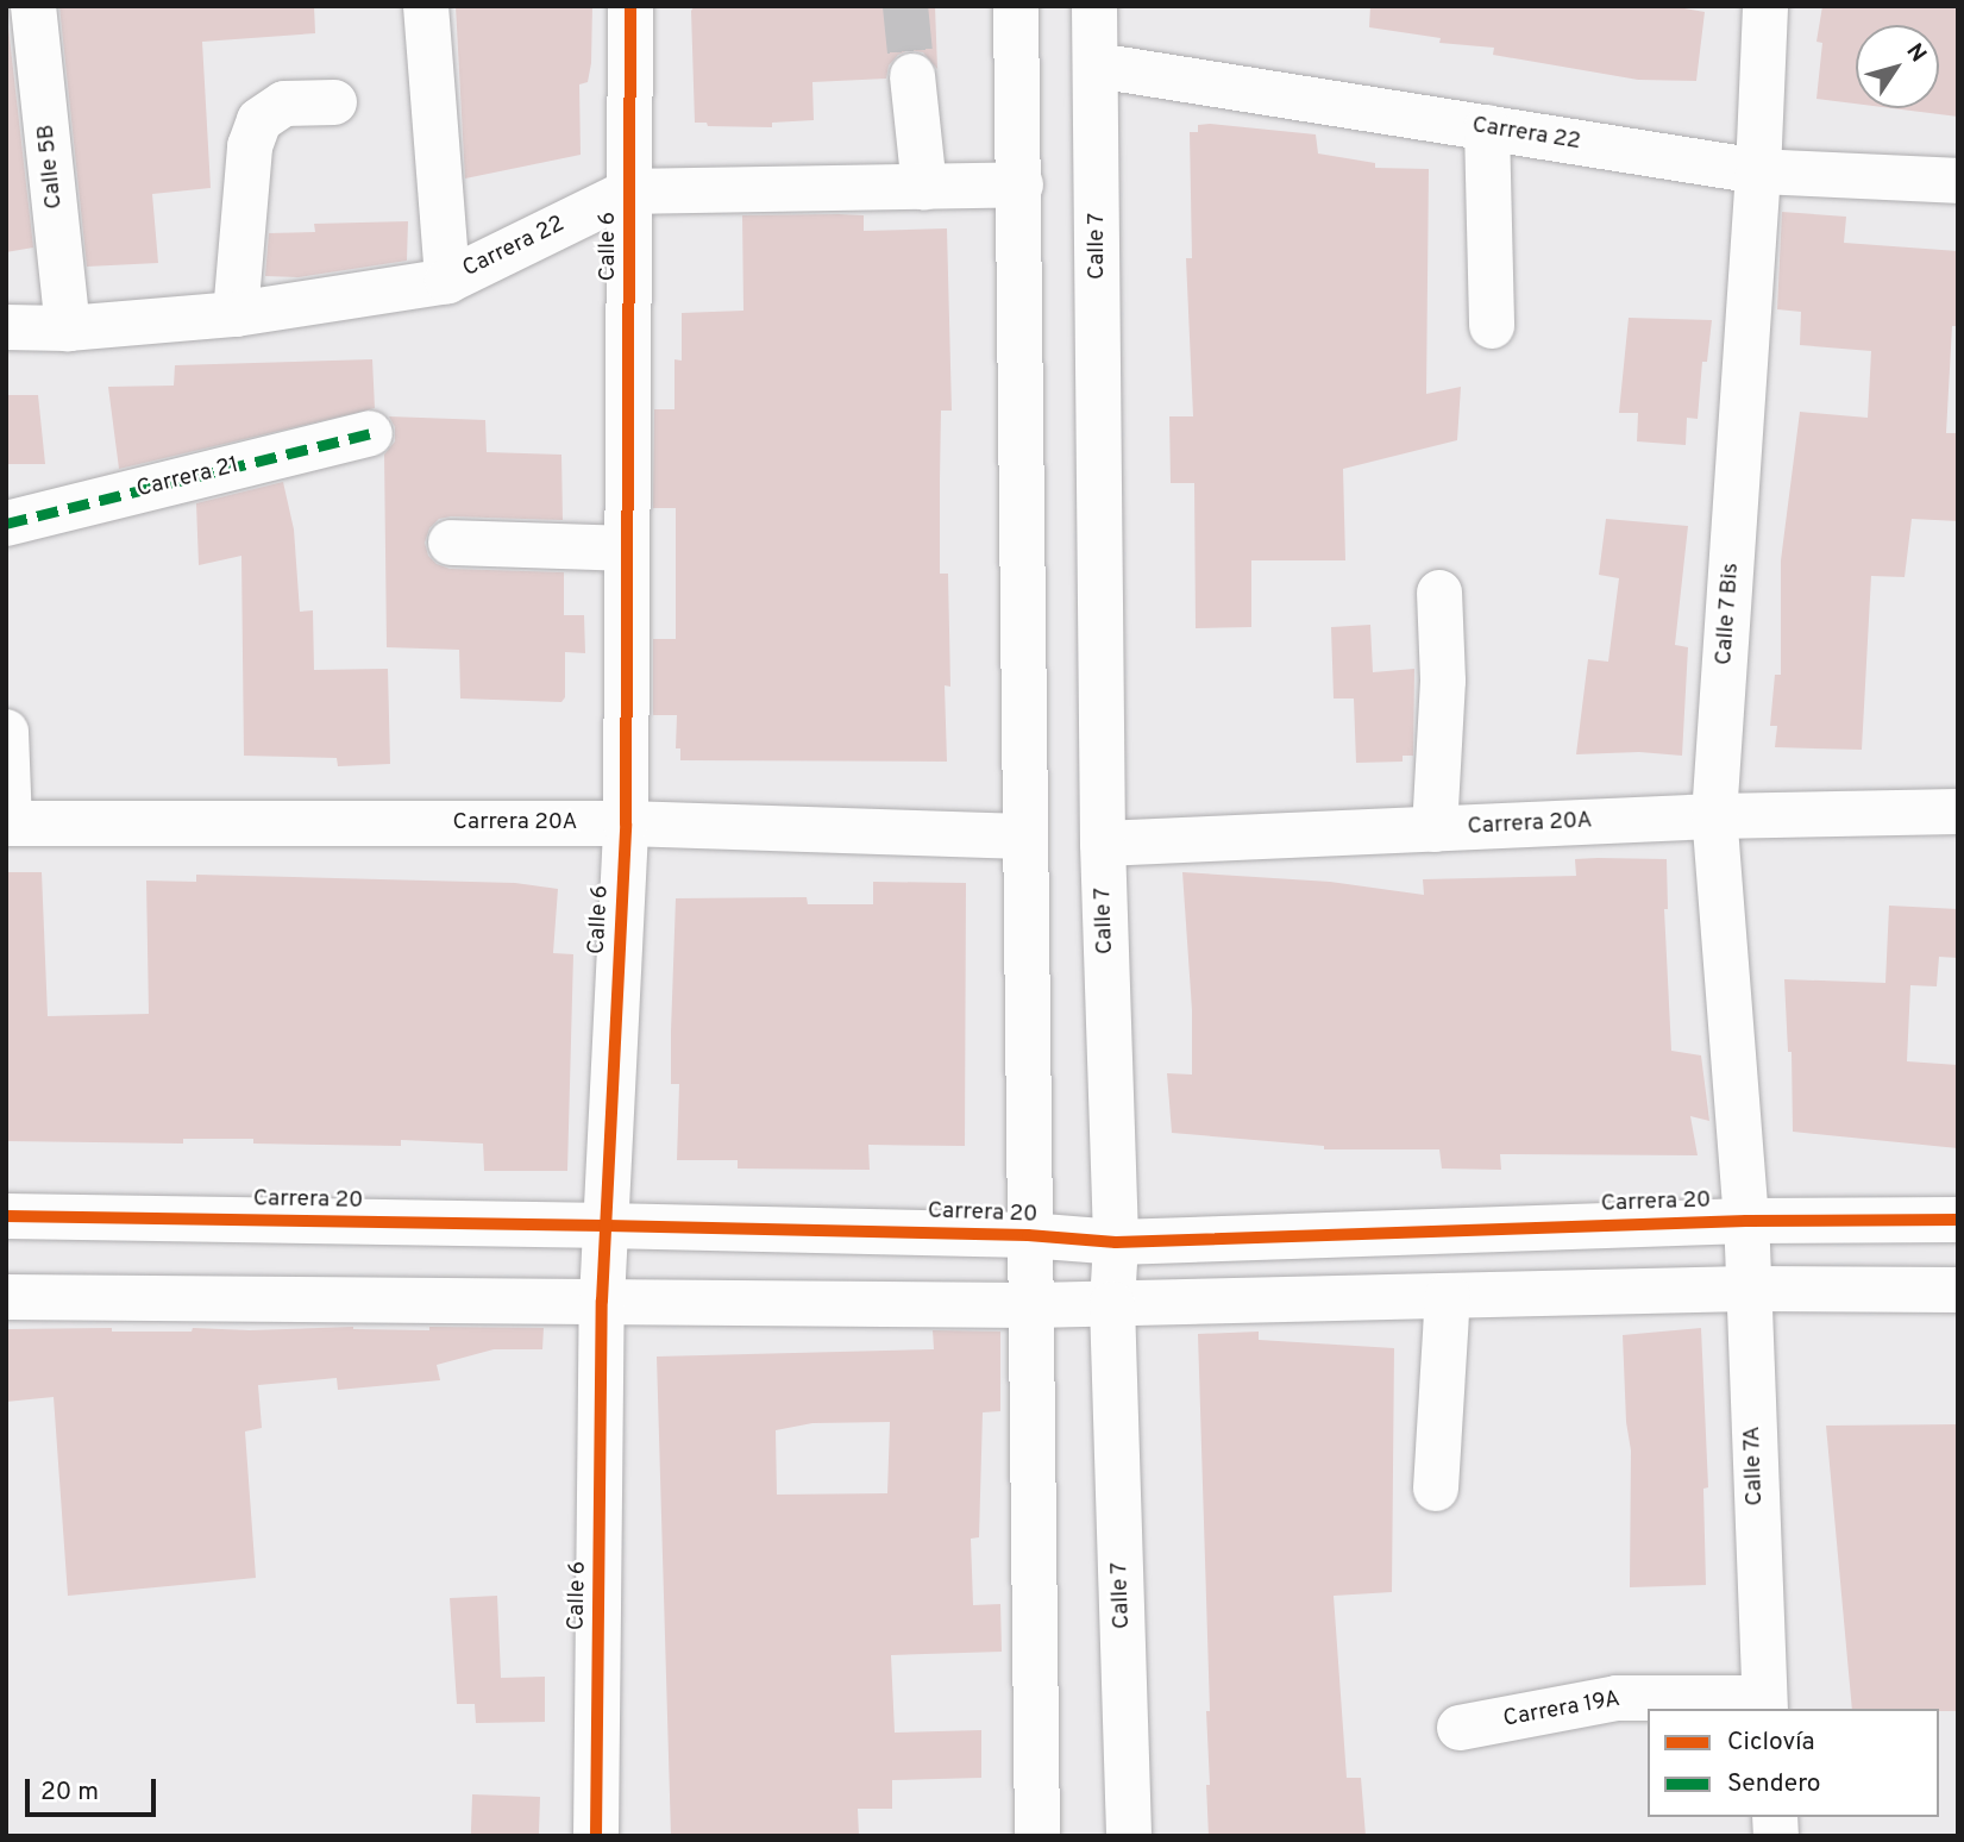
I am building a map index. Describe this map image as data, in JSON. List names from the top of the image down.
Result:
{
  "streets": {
    "street": [
      "Carrera 22",
      "Calle 5B",
      "Calle 6",
      "Calle 7",
      "Carrera 21",
      "Calle 7 Bis",
      "Carrera 20A",
      "Carrera 20",
      "Calle 7A",
      "Carrera 19A"
    ]
  },
  "crossings": [
    ["Carrera 22", "Calle 5B"],
    ["Carrera 22", "Calle 6"],
    ["Carrera 22", "Calle 7"],
    ["Carrera 22", "Calle 7 Bis"],
    ["Calle 6", "Carrera 20A"],
    ["Calle 6", "Carrera 20"],
    ["Calle 7", "Carrera 20A"],
    ["Calle 7", "Carrera 20"],
    ["Calle 7 Bis", "Carrera 20A"],
    ["Calle 7 Bis", "Carrera 20"],
    ["Calle 7 Bis", "Calle 7A"],
    ["Carrera 20", "Calle 7A"],
    ["Calle 7A", "Carrera 19A"]
  ],
  "legend": ["Ciclovía", "Sendero"],
  "scale_bar": "20 m",
  "north": "top right"
}
